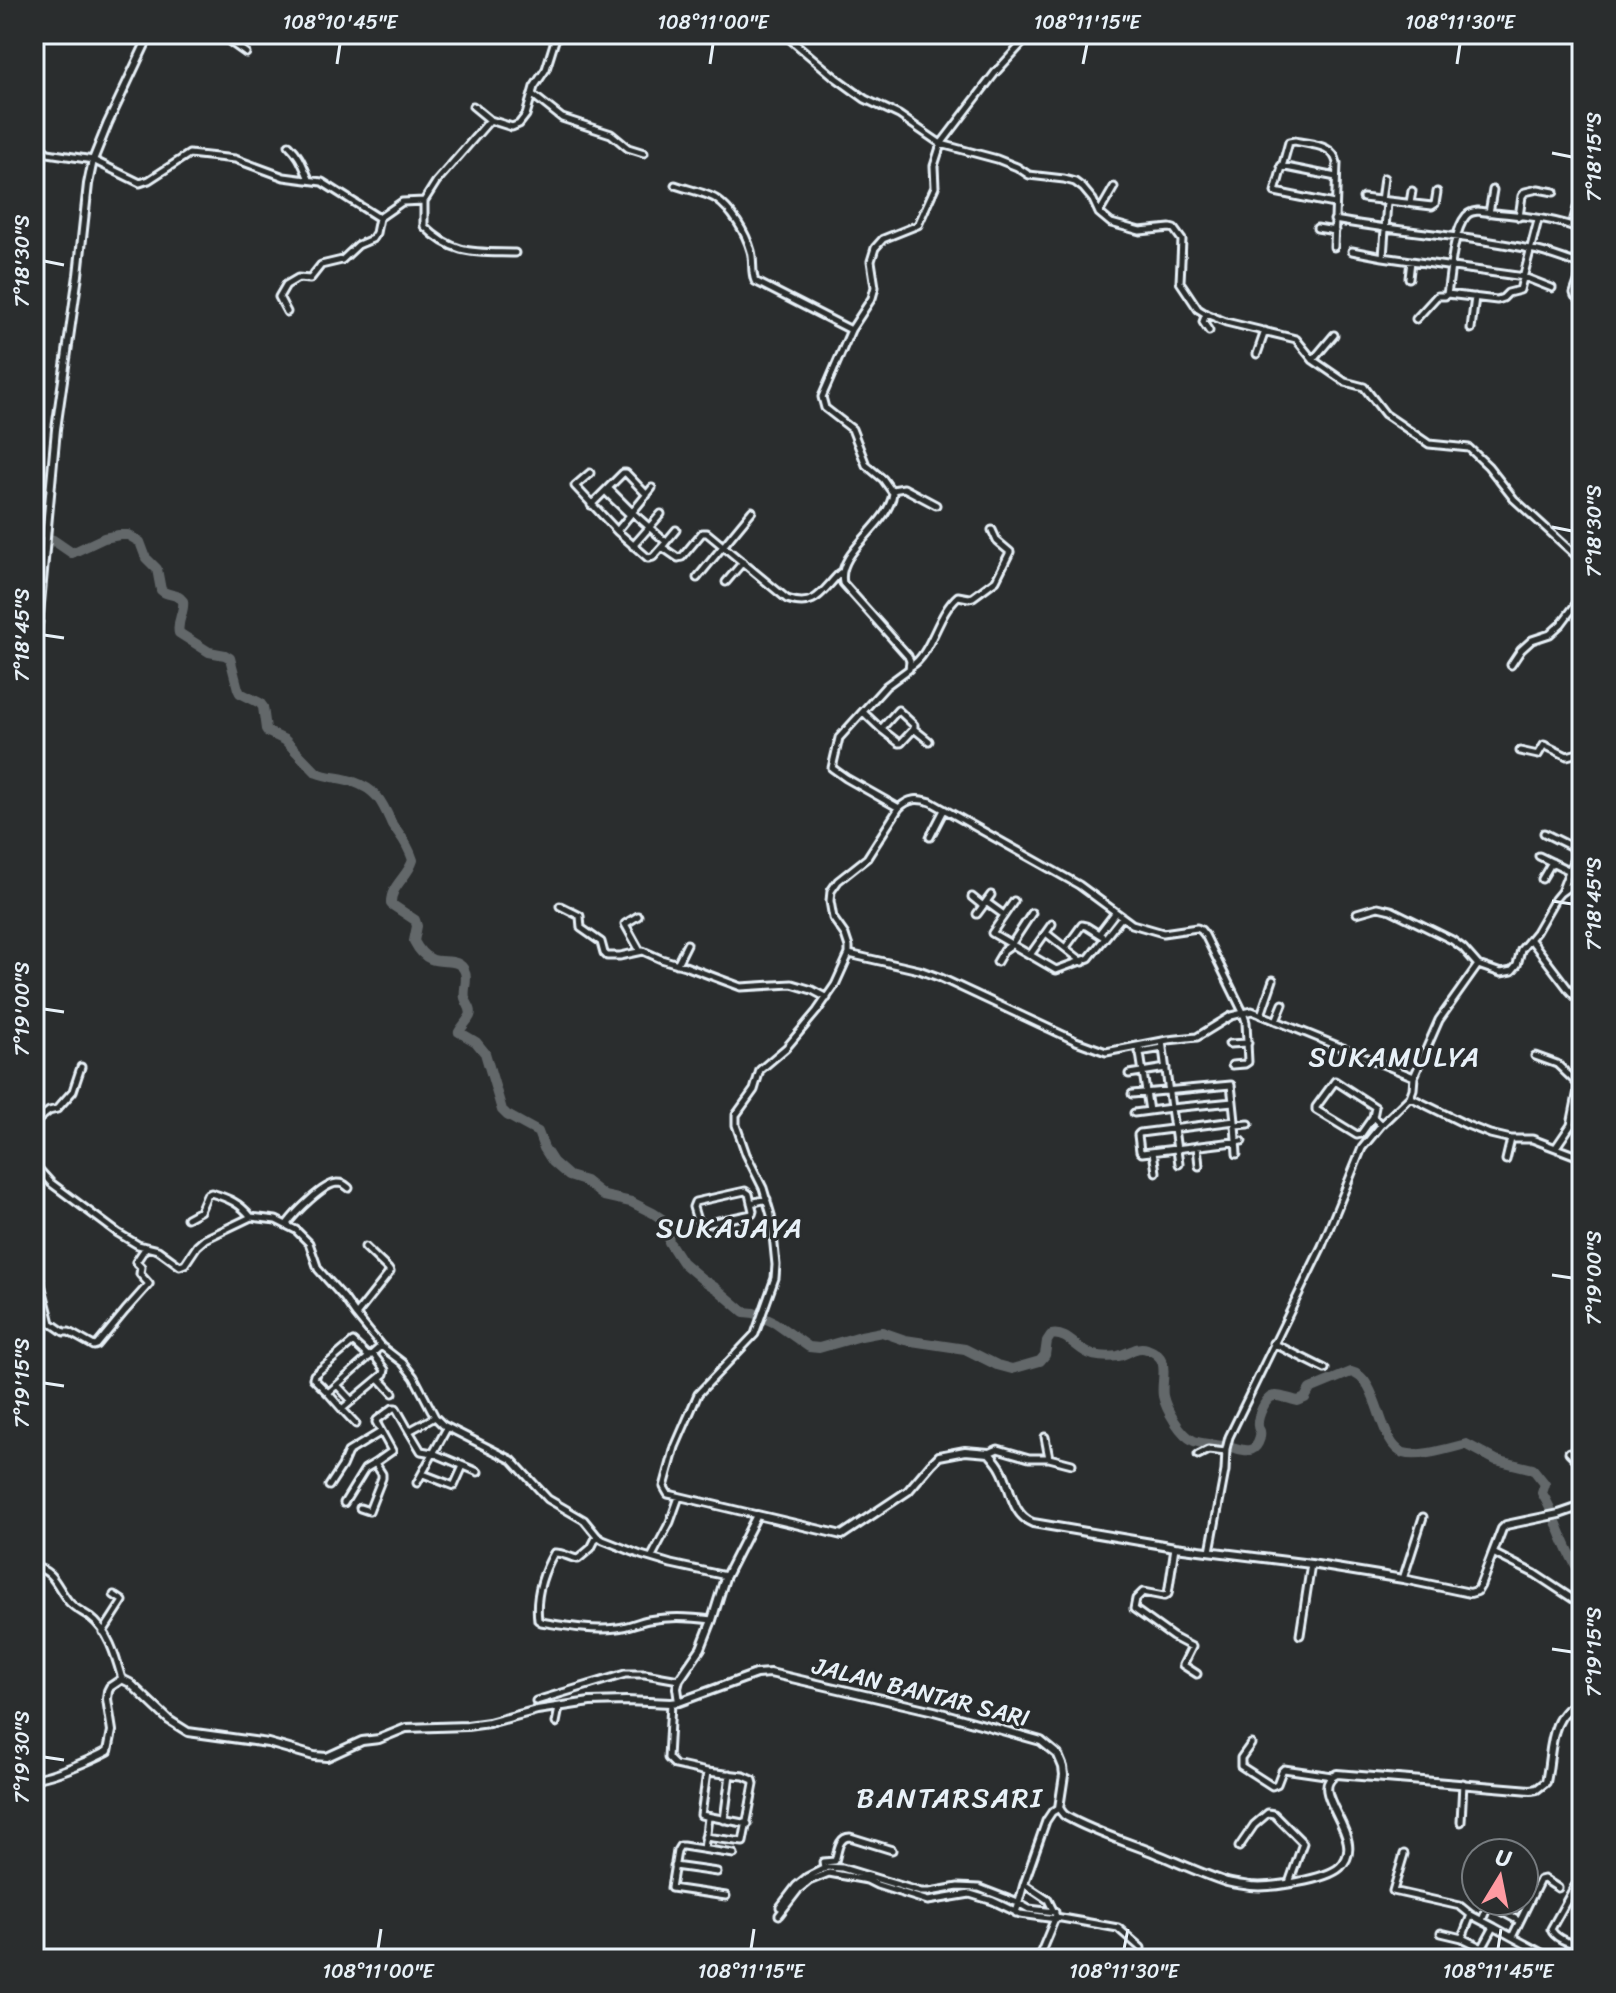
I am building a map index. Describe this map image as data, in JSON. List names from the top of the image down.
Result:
{
  "streets": {
    "street": ["JALAN BANTAR SARI"]
  },
  "districts": ["SUKAMULYA", "SUKAJAYA", "BANTARSARI"],
  "north": "top",
  "coordinates": [
    "108°10'45\"E",
    "108°11'00\"E",
    "108°11'15\"E",
    "108°11'30\"E",
    "7°18'15\"S",
    "7°18'30\"S",
    "7°18'45\"S",
    "7°19'00\"S",
    "7°19'15\"S",
    "7°19'30\"S",
    "108°11'45\"E"
  ]
}
